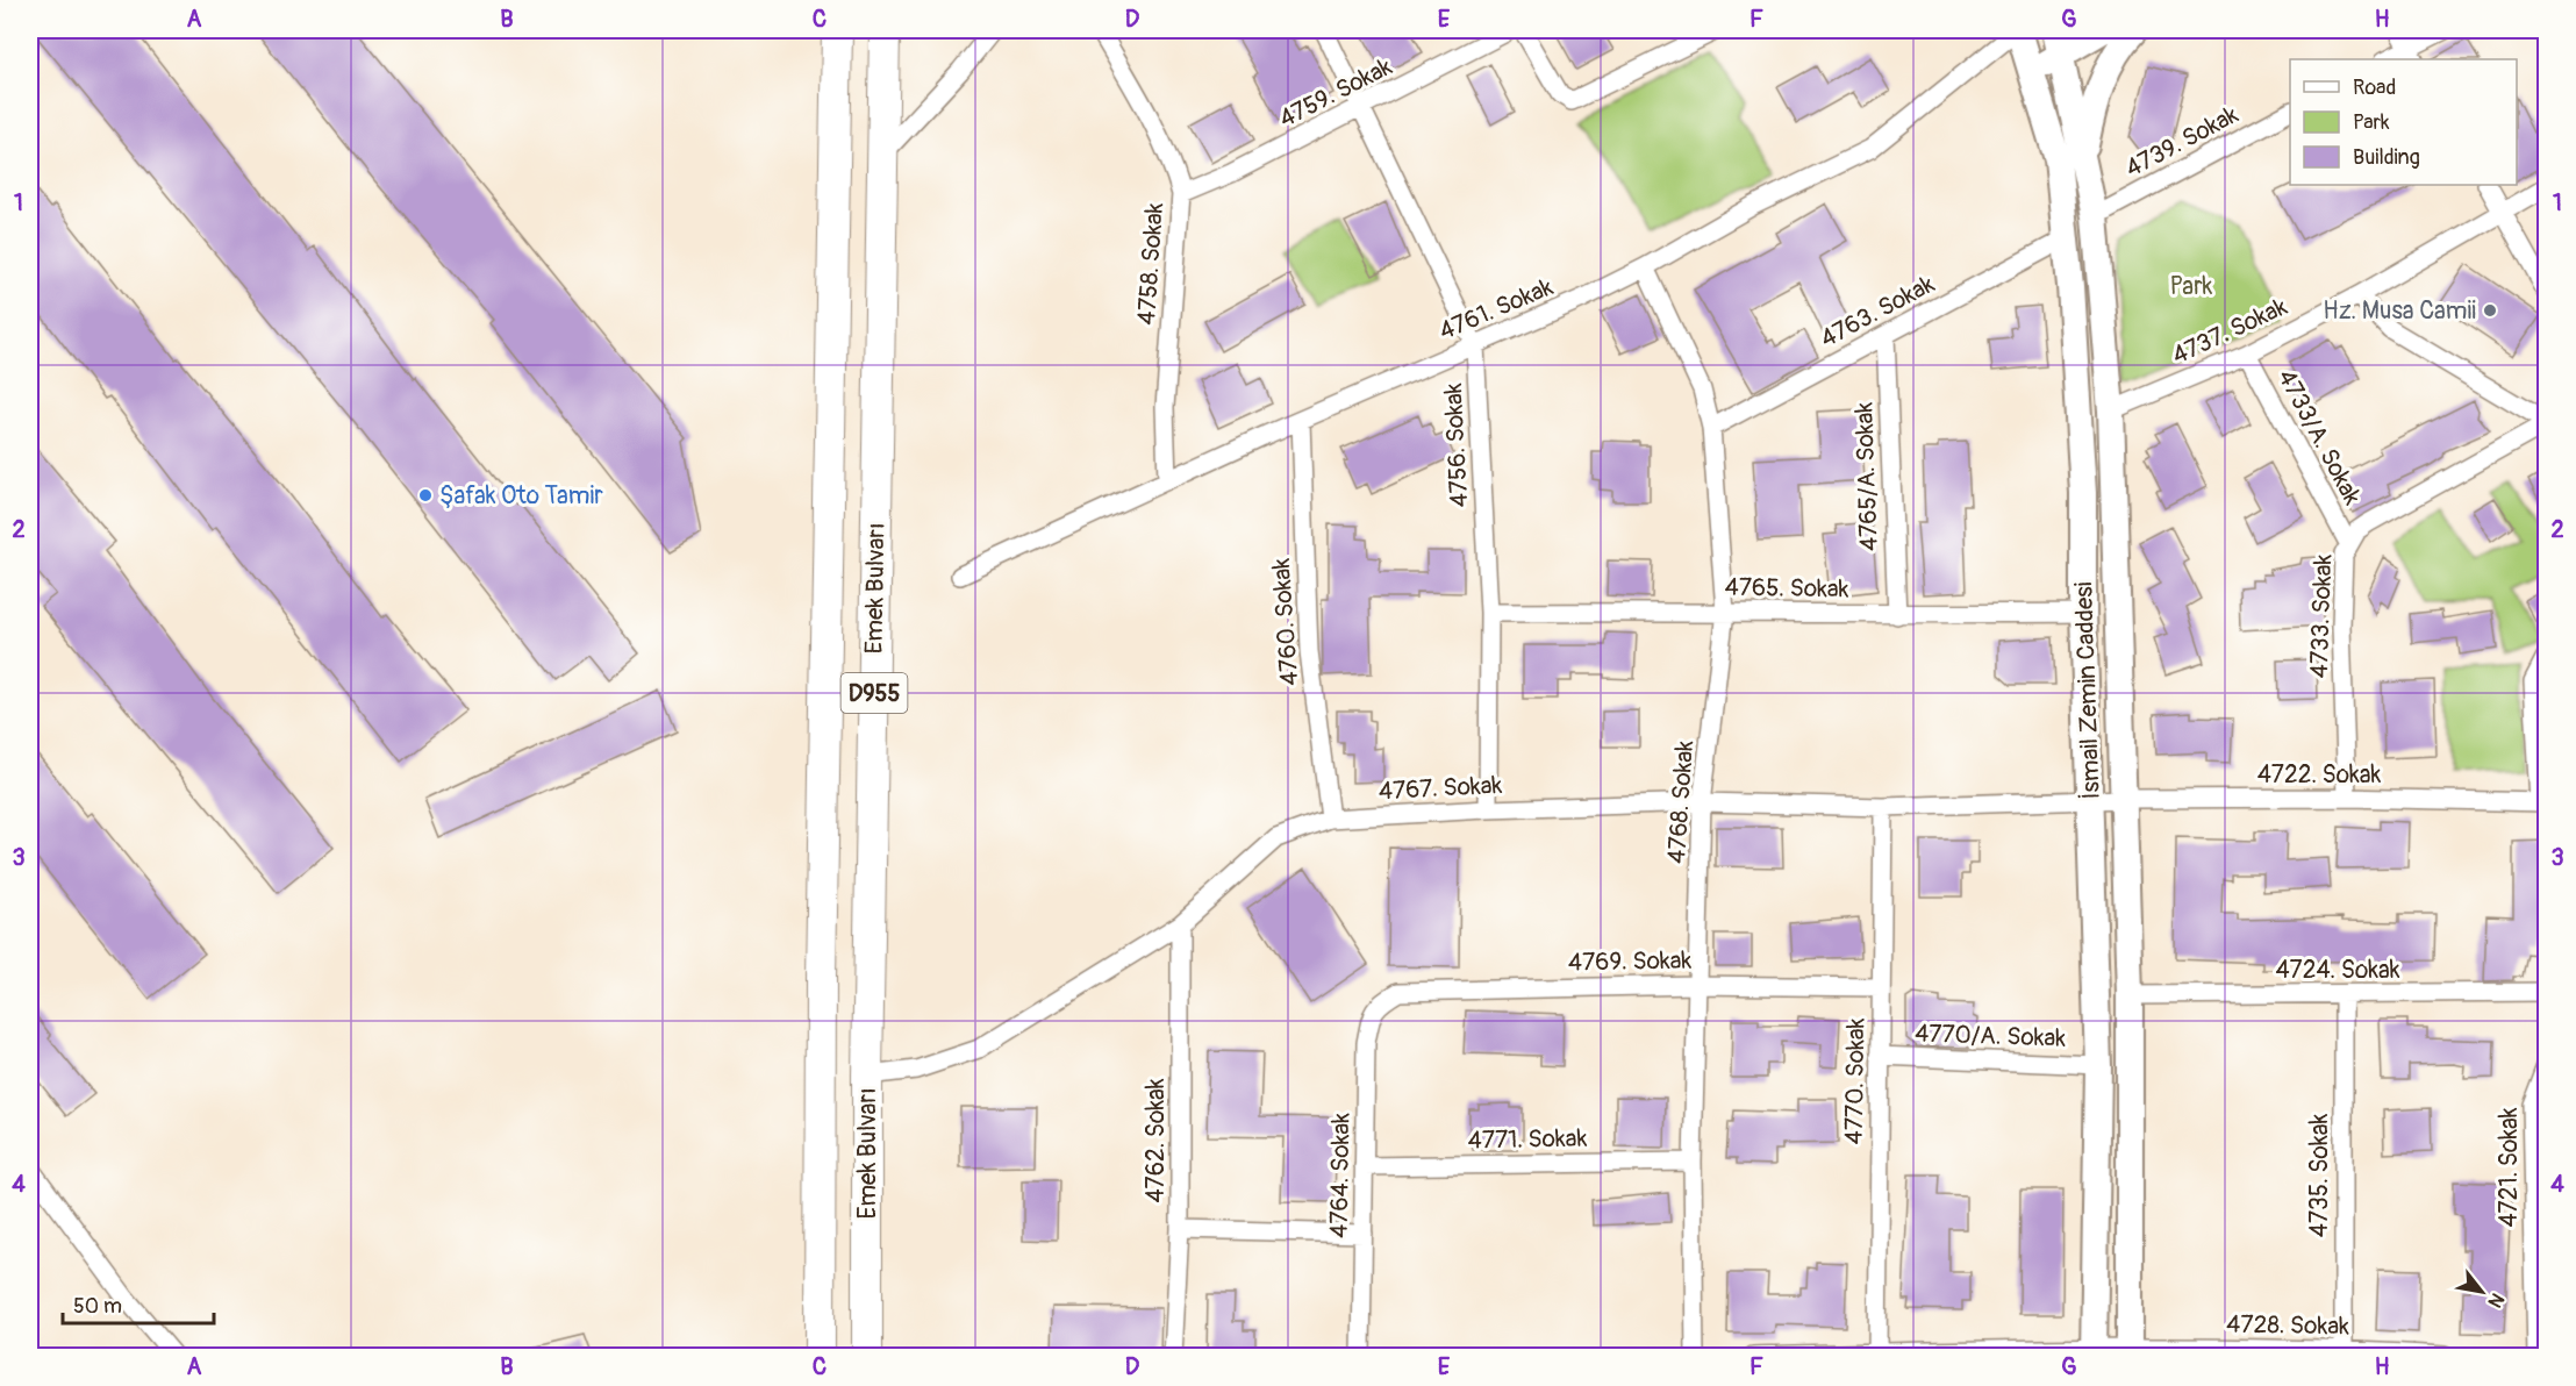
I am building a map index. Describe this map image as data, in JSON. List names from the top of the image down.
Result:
{
  "streets": {
    "highway": ["Emek Bulvarı", "D955"],
    "main road": ["İsmail Zemin Caddesi"],
    "street": [
      "4759. Sokak",
      "4739. Sokak",
      "4758. Sokak",
      "4761. Sokak",
      "4763. Sokak",
      "4737. Sokak",
      "4733/A. Sokak",
      "4756. Sokak",
      "4765/A. Sokak",
      "4765. Sokak",
      "4733. Sokak",
      "4760. Sokak",
      "4722. Sokak",
      "4767. Sokak",
      "4768. Sokak",
      "4769. Sokak",
      "4724. Sokak",
      "4770/A. Sokak",
      "4770. Sokak",
      "4771. Sokak",
      "4762. Sokak",
      "4721. Sokak",
      "4764. Sokak",
      "4735. Sokak",
      "4728. Sokak"
    ]
  },
  "crossings": [
    ["4759. Sokak", "4758. Sokak"],
    ["4759. Sokak", "4756. Sokak"],
    ["4739. Sokak", "İsmail Zemin Caddesi"],
    ["4758. Sokak", "4761. Sokak"],
    ["4761. Sokak", "4756. Sokak"],
    ["4761. Sokak", "4760. Sokak"],
    ["4761. Sokak", "İsmail Zemin Caddesi"],
    ["4761. Sokak", "4768. Sokak"],
    ["4763. Sokak", "4765/A. Sokak"],
    ["4763. Sokak", "İsmail Zemin Caddesi"],
    ["4763. Sokak", "4768. Sokak"],
    ["4737. Sokak", "4733/A. Sokak"],
    ["4737. Sokak", "İsmail Zemin Caddesi"],
    ["4733/A. Sokak", "4733. Sokak"],
    ["4756. Sokak", "4765. Sokak"],
    ["4756. Sokak", "4767. Sokak"],
    ["4765/A. Sokak", "4765. Sokak"],
    ["Emek Bulvarı", "4767. Sokak"],
    ["4765. Sokak", "İsmail Zemin Caddesi"],
    ["4765. Sokak", "4768. Sokak"],
    ["4733. Sokak", "4722. Sokak"],
    ["4760. Sokak", "4767. Sokak"],
    ["İsmail Zemin Caddesi", "4722. Sokak"],
    ["İsmail Zemin Caddesi", "4767. Sokak"],
    ["İsmail Zemin Caddesi", "4724. Sokak"],
    ["İsmail Zemin Caddesi", "4770/A. Sokak"],
    ["İsmail Zemin Caddesi", "4728. Sokak"],
    ["4722. Sokak", "4767. Sokak"],
    ["4767. Sokak", "4768. Sokak"],
    ["4767. Sokak", "4770. Sokak"],
    ["4767. Sokak", "4762. Sokak"],
    ["4768. Sokak", "4769. Sokak"],
    ["4768. Sokak", "4771. Sokak"],
    ["4769. Sokak", "4770. Sokak"],
    ["4769. Sokak", "4764. Sokak"],
    ["4724. Sokak", "4735. Sokak"],
    ["4770/A. Sokak", "4770. Sokak"],
    ["4770. Sokak", "4728. Sokak"],
    ["4771. Sokak", "4764. Sokak"],
    ["4735. Sokak", "4728. Sokak"]
  ],
  "parks": ["Park"],
  "places": ["Hz. Musa Camii", "Şafak Oto Tamir"],
  "legend": ["Road", "Park", "Building"],
  "scale_bar": "50 m",
  "north": "bottom right",
  "grid": {
    "columns": [
      "A",
      "B",
      "C",
      "D",
      "E",
      "F",
      "G",
      "H"
    ],
    "rows": [
      "1",
      "2",
      "3",
      "4"
    ]
  }
}
